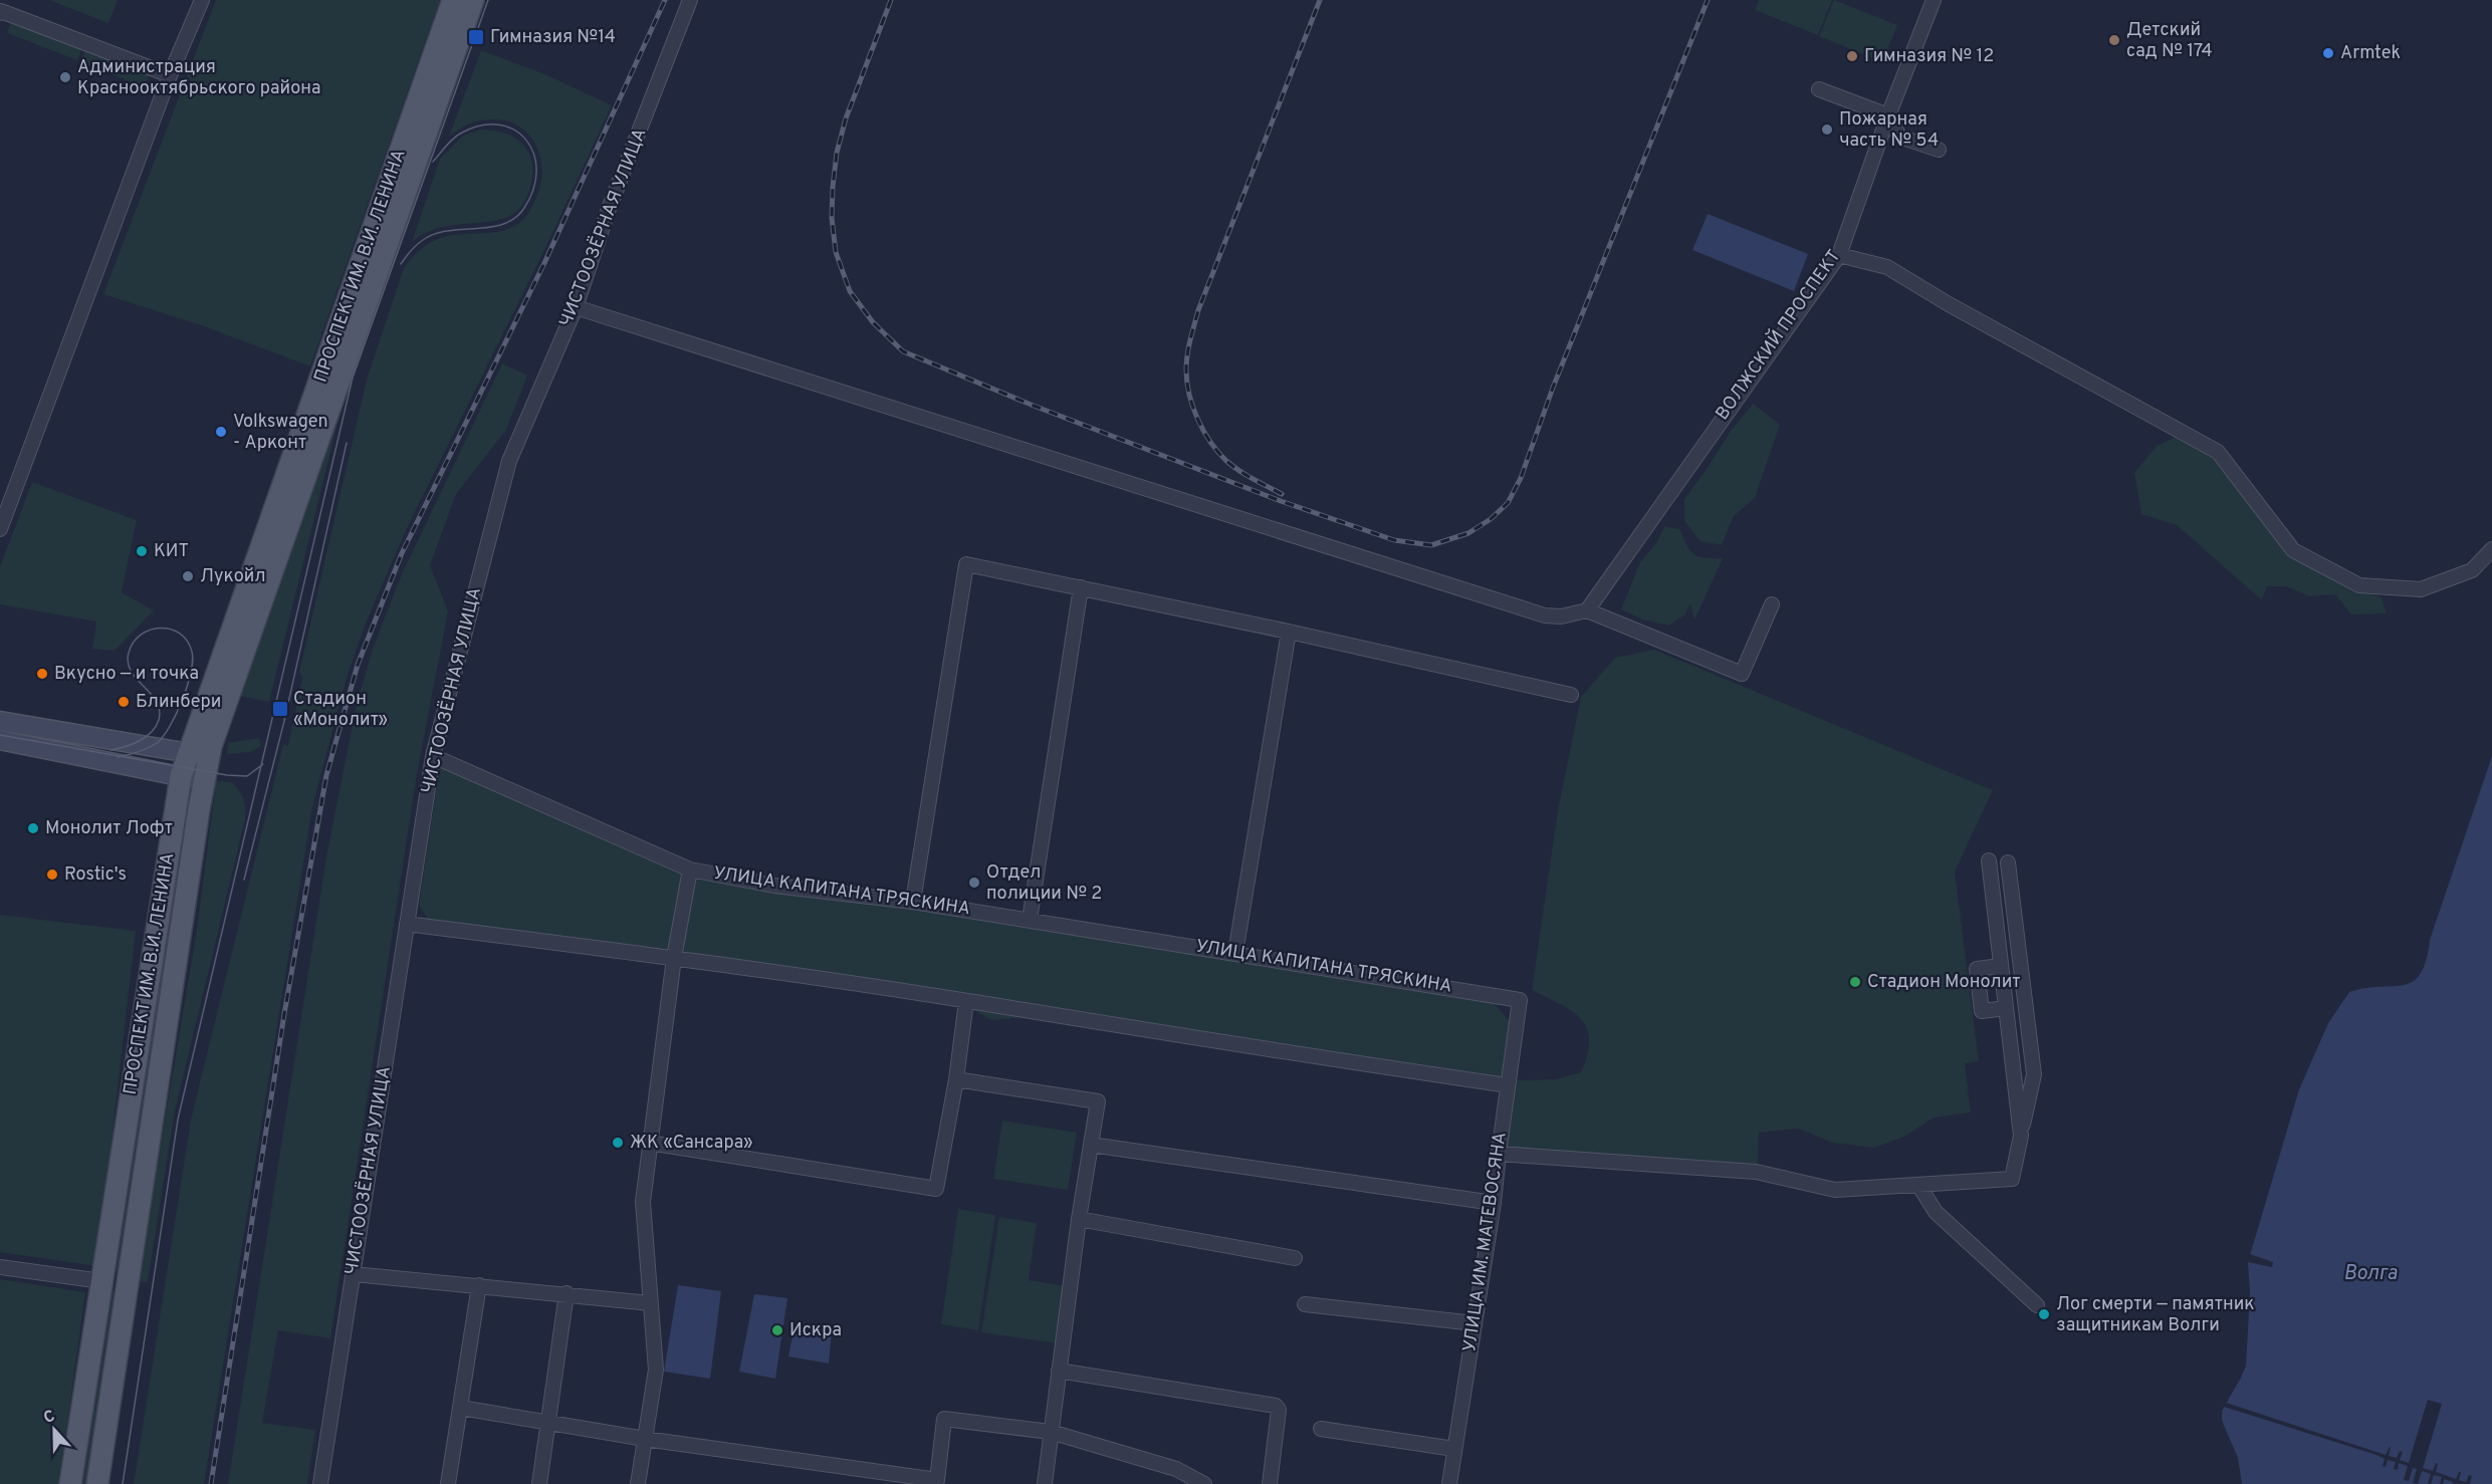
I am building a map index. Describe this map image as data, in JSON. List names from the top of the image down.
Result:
{
  "streets": {
    "main road": ["ПРОСПЕКТ ИМ. В.И. ЛЕНИНА"],
    "street": [
      "ЧИСТООЗЁРНАЯ УЛИЦА",
      "ВОЛЖСКИЙ ПРОСПЕКТ",
      "УЛИЦА КАПИТАНА ТРЯСКИНА",
      "УЛИЦА ИМ. МАТЕВОСЯНА"
    ]
  },
  "crossings": [
    ["ЧИСТООЗЁРНАЯ УЛИЦА", "УЛИЦА КАПИТАНА ТРЯСКИНА"],
    ["УЛИЦА КАПИТАНА ТРЯСКИНА", "УЛИЦА ИМ. МАТЕВОСЯНА"]
  ],
  "water": ["Волга"],
  "places": {
    "transit": ["Гимназия №14", "Стадион «Монолит»"],
    "other": [
      "Детский сад № 174",
      "Armtek",
      "Гимназия № 12",
      "Администрация Краснооктябрьского района",
      "Пожарная часть № 54",
      "Volkswagen - Арконт",
      "КИТ",
      "Лукойл",
      "Вкусно — и точка",
      "Блинбери",
      "Монолит Лофт",
      "Rostic's",
      "Отдел полиции № 2",
      "Стадион Монолит",
      "ЖК «Сансара»",
      "Лог смерти — памятник защитникам Волги",
      "Искра"
    ]
  },
  "north": "top"
}
